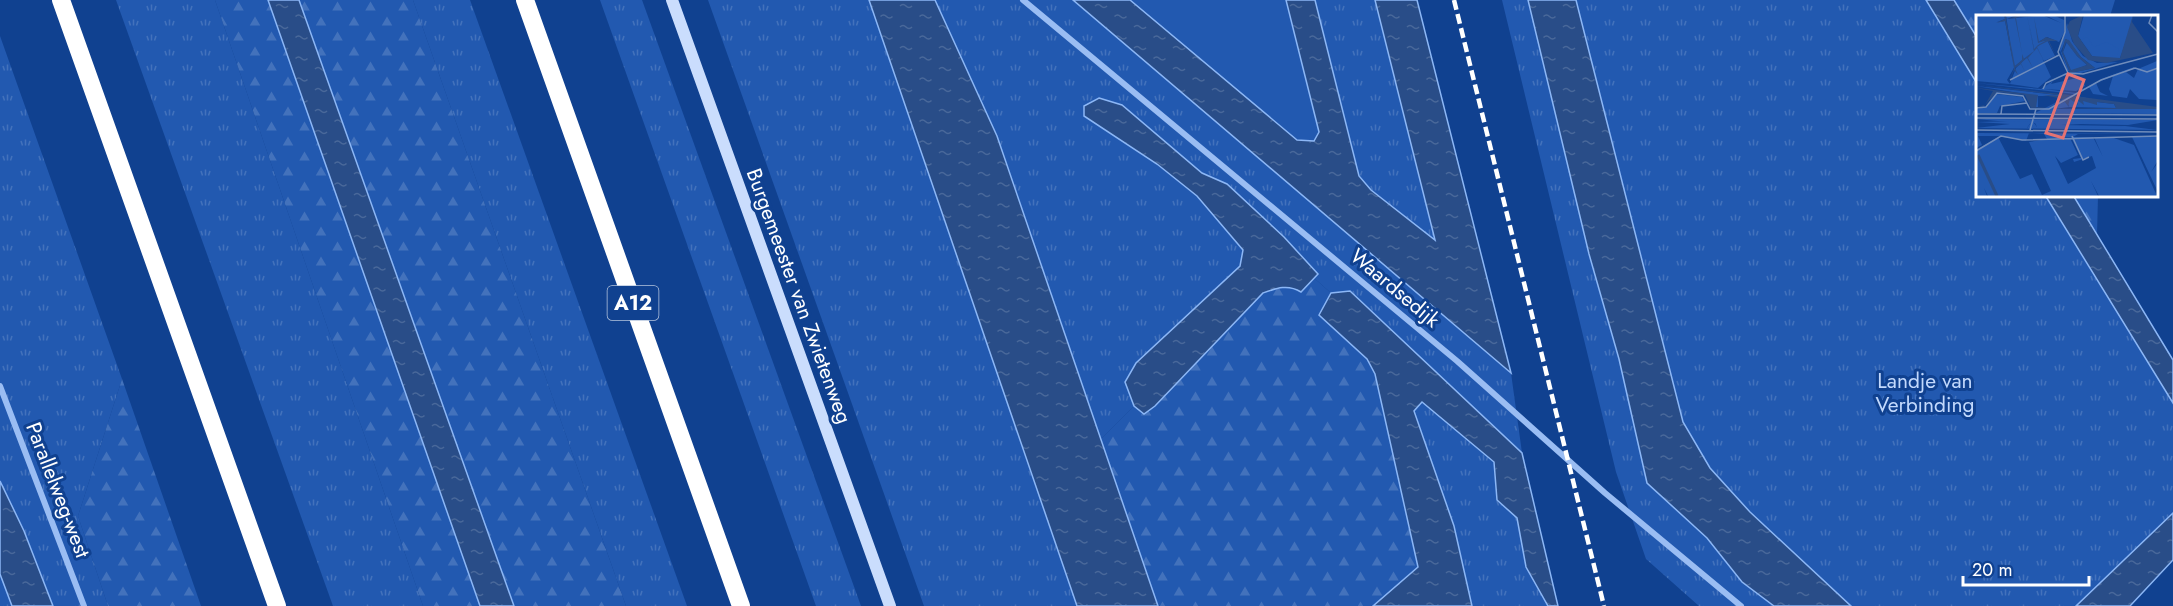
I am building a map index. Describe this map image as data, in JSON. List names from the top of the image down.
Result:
{
  "streets": {
    "highway": ["A12"],
    "main road": ["Burgemeester van Zwietenweg"],
    "street": ["Waardsedijk", "Parallelweg-west"]
  },
  "parks": ["Landje van Verbinding"],
  "scale_bar": "20 m"
}
